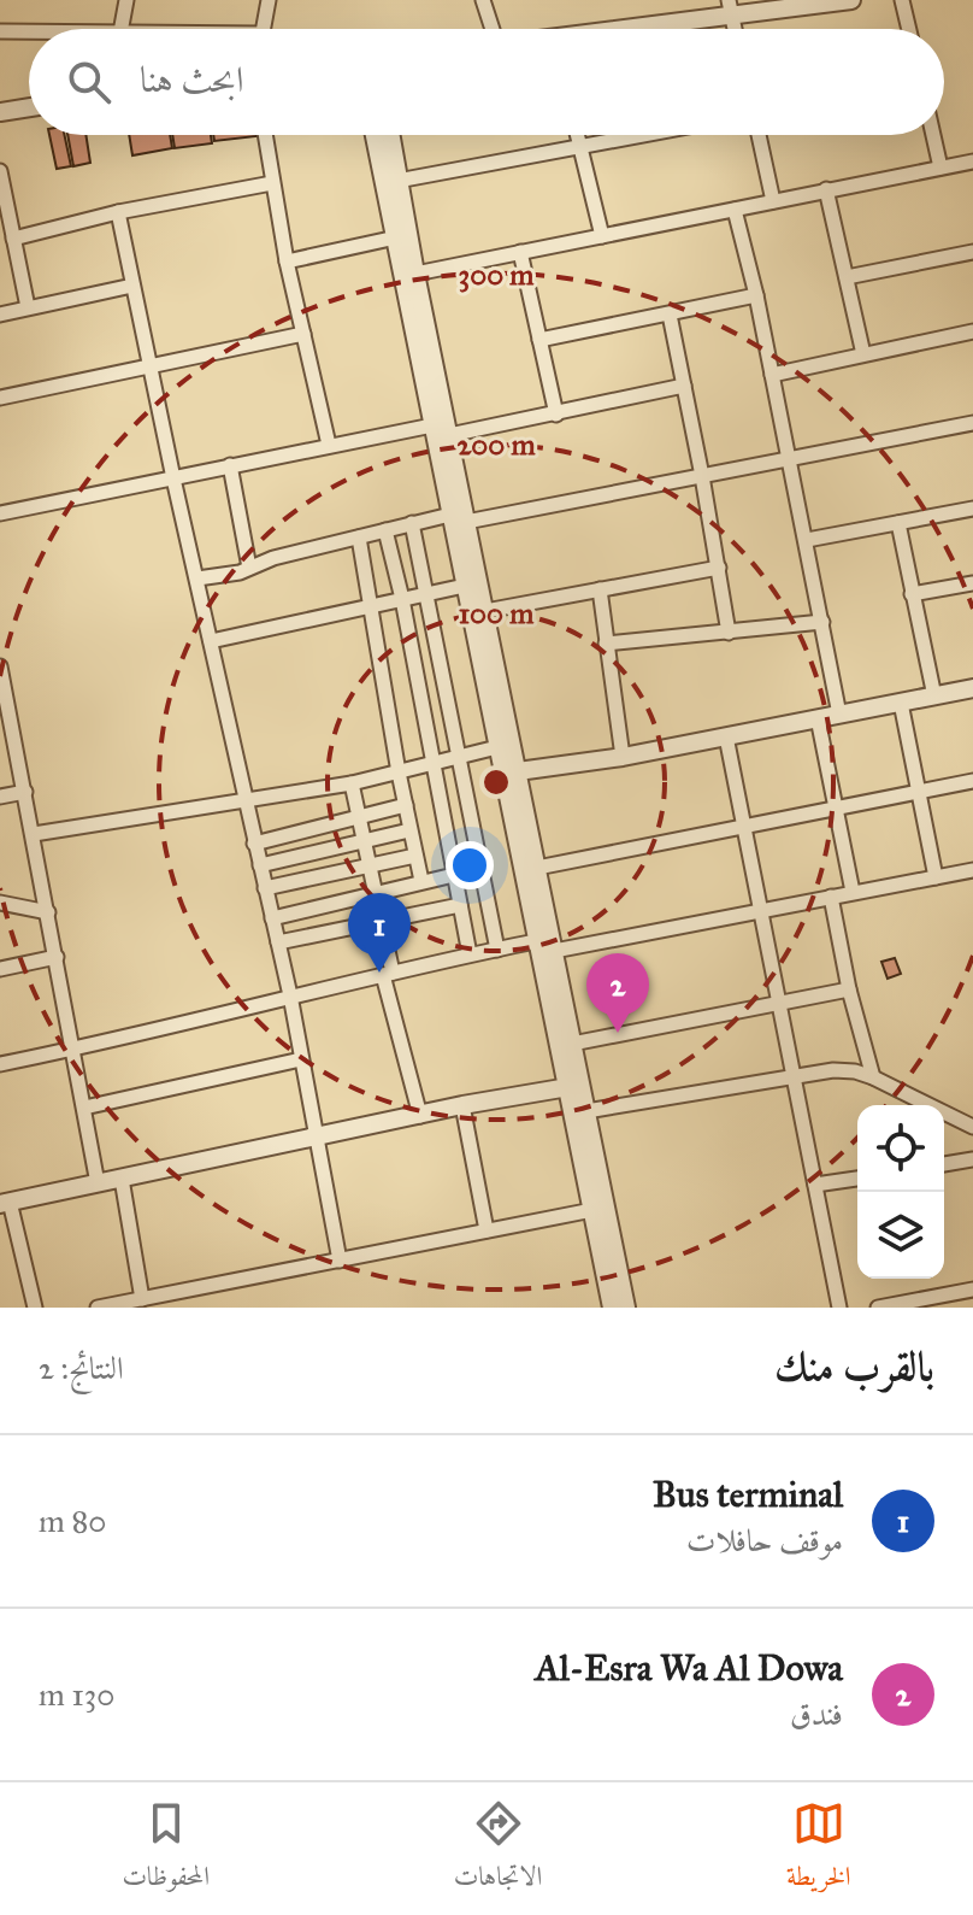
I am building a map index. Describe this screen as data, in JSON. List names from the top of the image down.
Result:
{
  "page": {
    "search": "ابحث هنا",
    "pins": ["1", "2"],
    "heading": ["بالقرب منك", "النتائج: 2"],
    "list": [
      {
        "mark": "1",
        "name": "Bus terminal",
        "note": "موقف حافلات",
        "value": "80 m"
      },
      {
        "mark": "2",
        "name": "Al-Esra Wa Al Dowa",
        "note": "فندق",
        "value": "130 m"
      }
    ],
    "nav": ["الخريطة", "الاتجاهات", "المحفوظات"]
  },
  "rings": ["300 m", "200 m", "100 m"]
}
